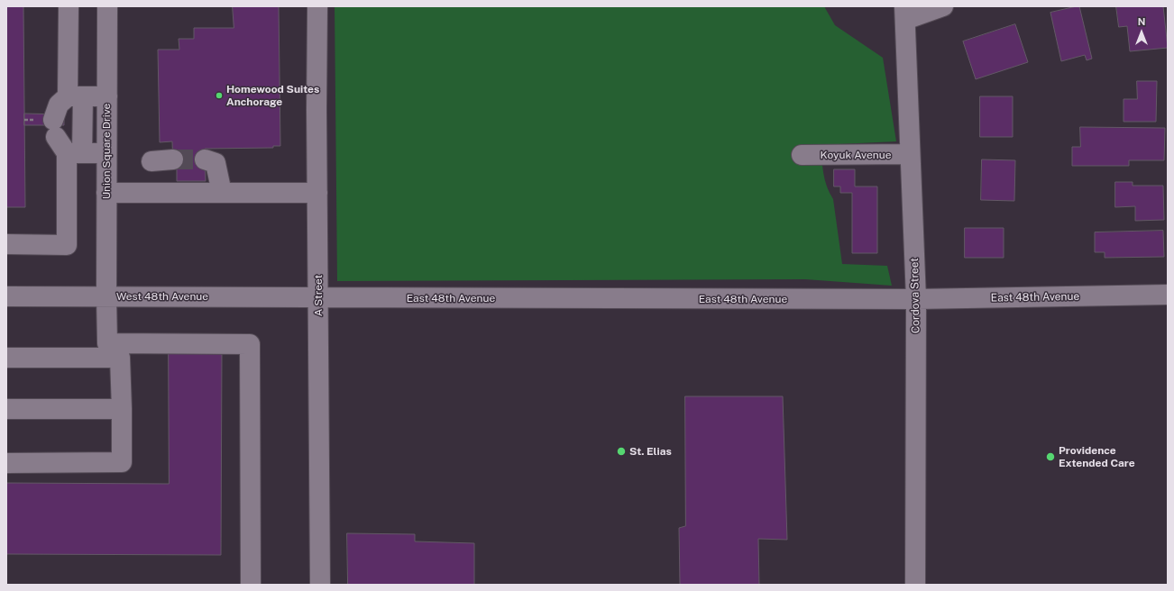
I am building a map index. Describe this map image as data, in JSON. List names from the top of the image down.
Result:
{
  "streets": {
    "street": [
      "Union Square Drive",
      "Koyuk Avenue",
      "A Street",
      "Cordova Street",
      "West 48th Avenue",
      "East 48th Avenue"
    ]
  },
  "crossings": [
    ["Union Square Drive", "West 48th Avenue"],
    ["Koyuk Avenue", "Cordova Street"],
    ["A Street", "West 48th Avenue"],
    ["A Street", "East 48th Avenue"],
    ["Cordova Street", "East 48th Avenue"],
    ["West 48th Avenue", "East 48th Avenue"]
  ],
  "places": ["Homewood Suites Anchorage", "St. Elias", "Providence Extended Care"],
  "north": "top"
}
